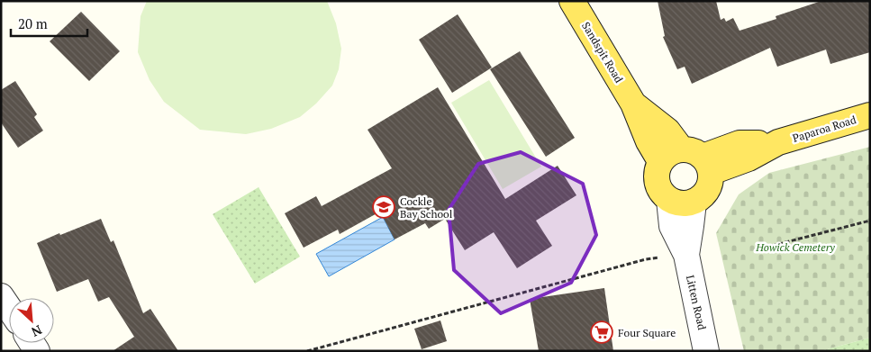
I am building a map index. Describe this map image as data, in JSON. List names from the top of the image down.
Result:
{
  "streets": {
    "main road": ["Sandspit Road", "Paparoa Road"],
    "street": ["Litten Road"]
  },
  "crossings": [
    ["Sandspit Road", "Paparoa Road"],
    ["Sandspit Road", "Litten Road"],
    ["Paparoa Road", "Litten Road"]
  ],
  "parks": ["Howick Cemetery"],
  "places": {
    "school or university": ["Cockle Bay School"],
    "supermarket": ["Four Square"]
  },
  "scale_bar": "20 m",
  "north": "bottom right"
}
